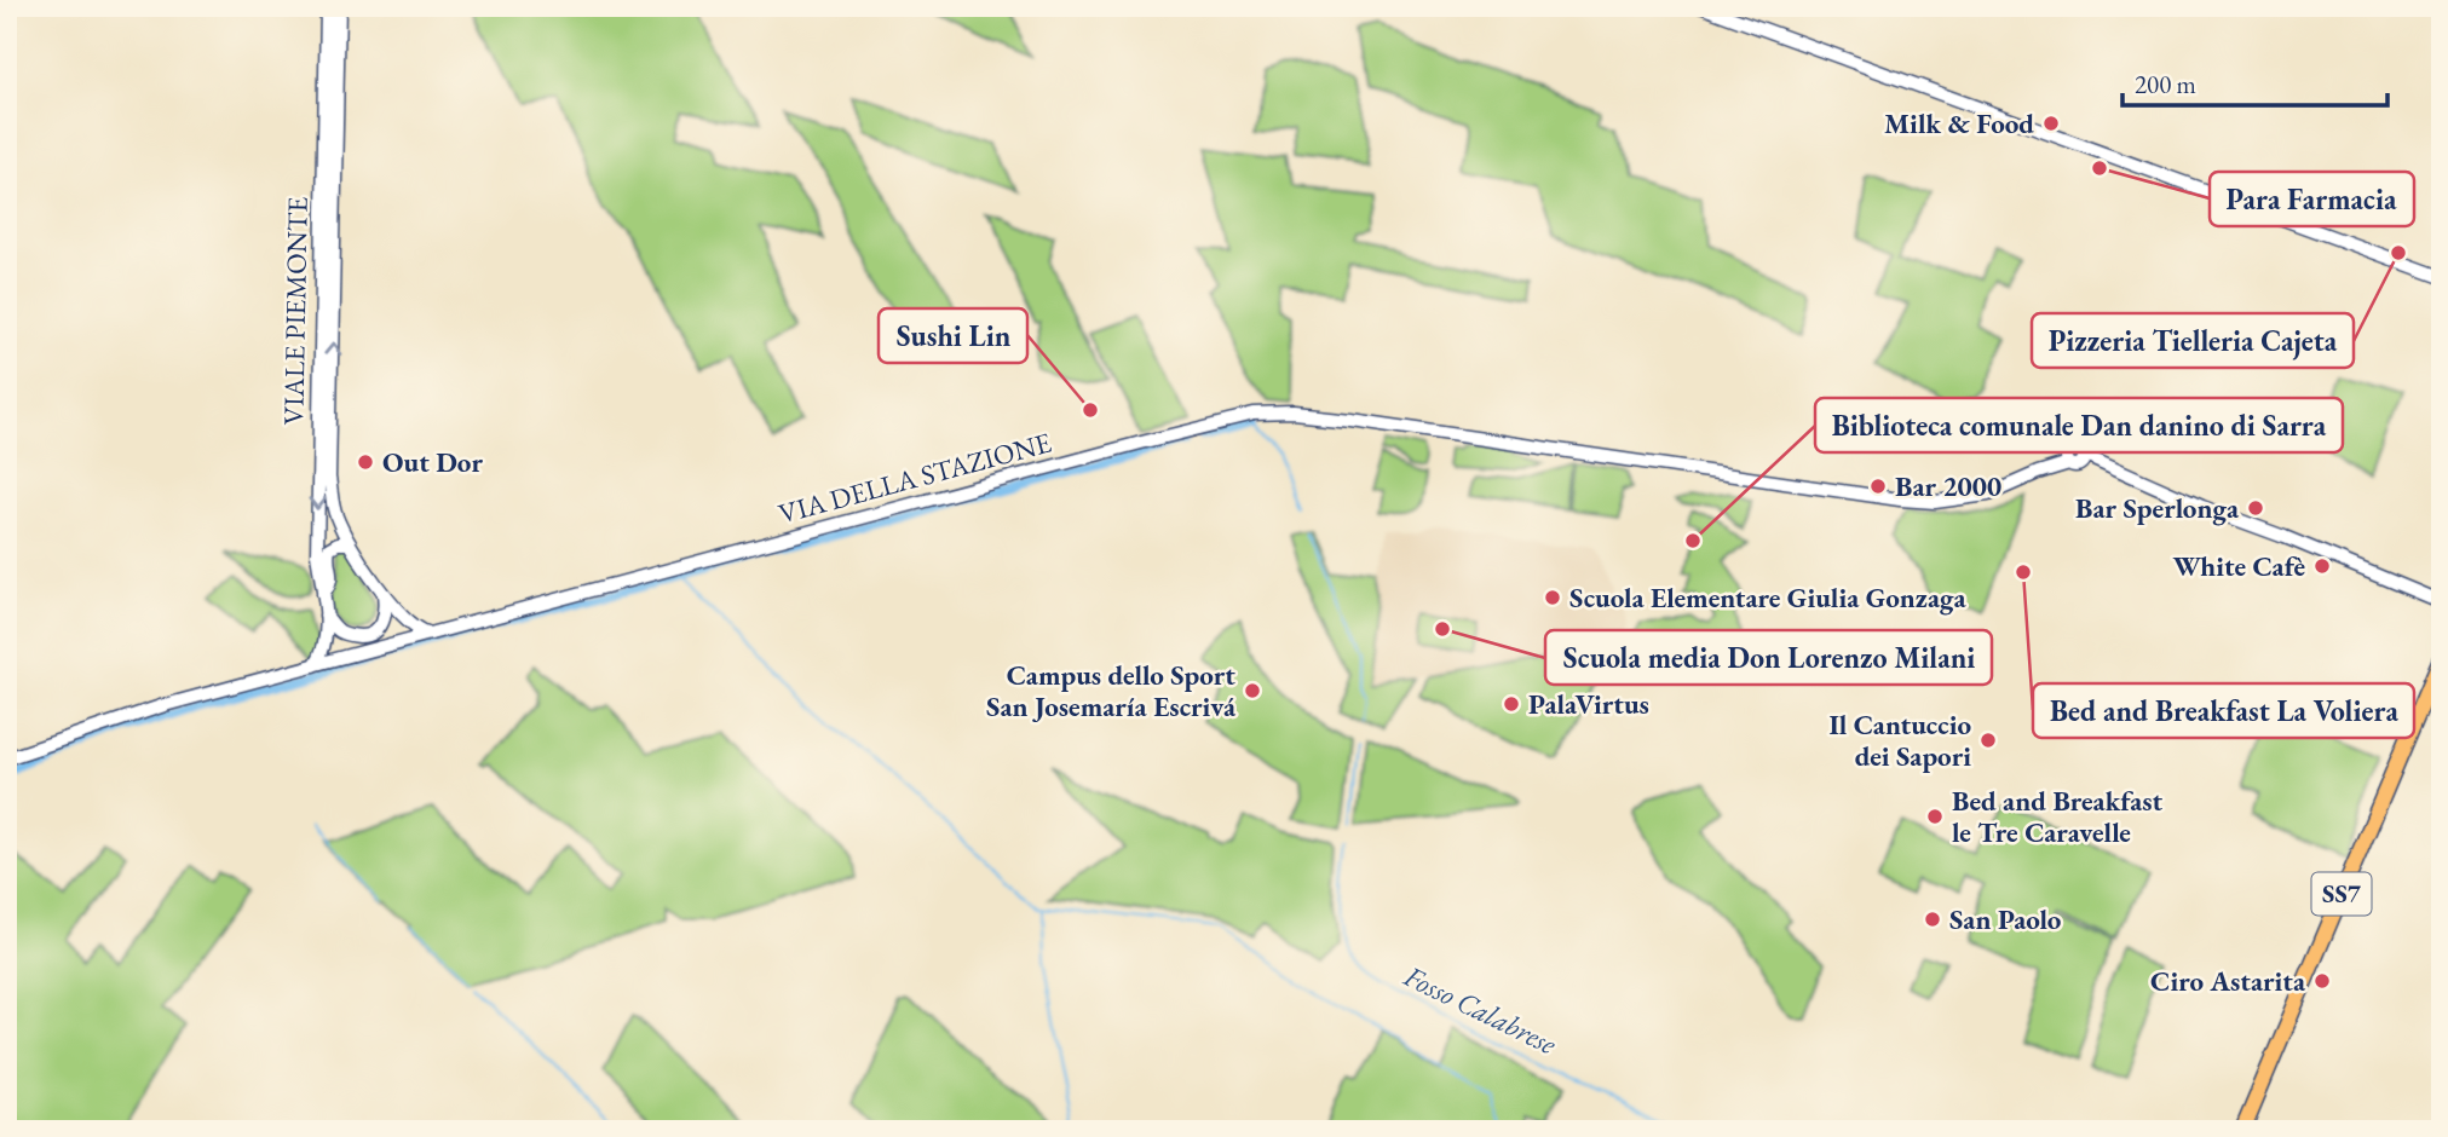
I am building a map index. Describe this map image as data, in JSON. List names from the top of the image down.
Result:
{
  "streets": {
    "main road": ["SS7"],
    "street": ["VIALE PIEMONTE", "VIA DELLA STAZIONE"]
  },
  "crossings": [
    ["VIALE PIEMONTE", "VIA DELLA STAZIONE"]
  ],
  "water": ["Fosso Calabrese"],
  "places": [
    "Milk & Food",
    "Para Farmacia",
    "Pizzeria Tielleria Cajeta",
    "Sushi Lin",
    "Out Dor",
    "Bar 2000",
    "Bar Sperlonga",
    "Biblioteca comunale Dan danino di Sarra",
    "White Cafè",
    "Bed and Breakfast La Voliera",
    "Scuola Elementare Giulia Gonzaga",
    "Scuola media Don Lorenzo Milani",
    "Campus dello Sport San Josemaría Escrivá",
    "PalaVirtus",
    "Il Cantuccio dei Sapori",
    "Bed and Breakfast le Tre Caravelle",
    "San Paolo",
    "Ciro Astarita"
  ],
  "scale_bar": "200 m"
}
